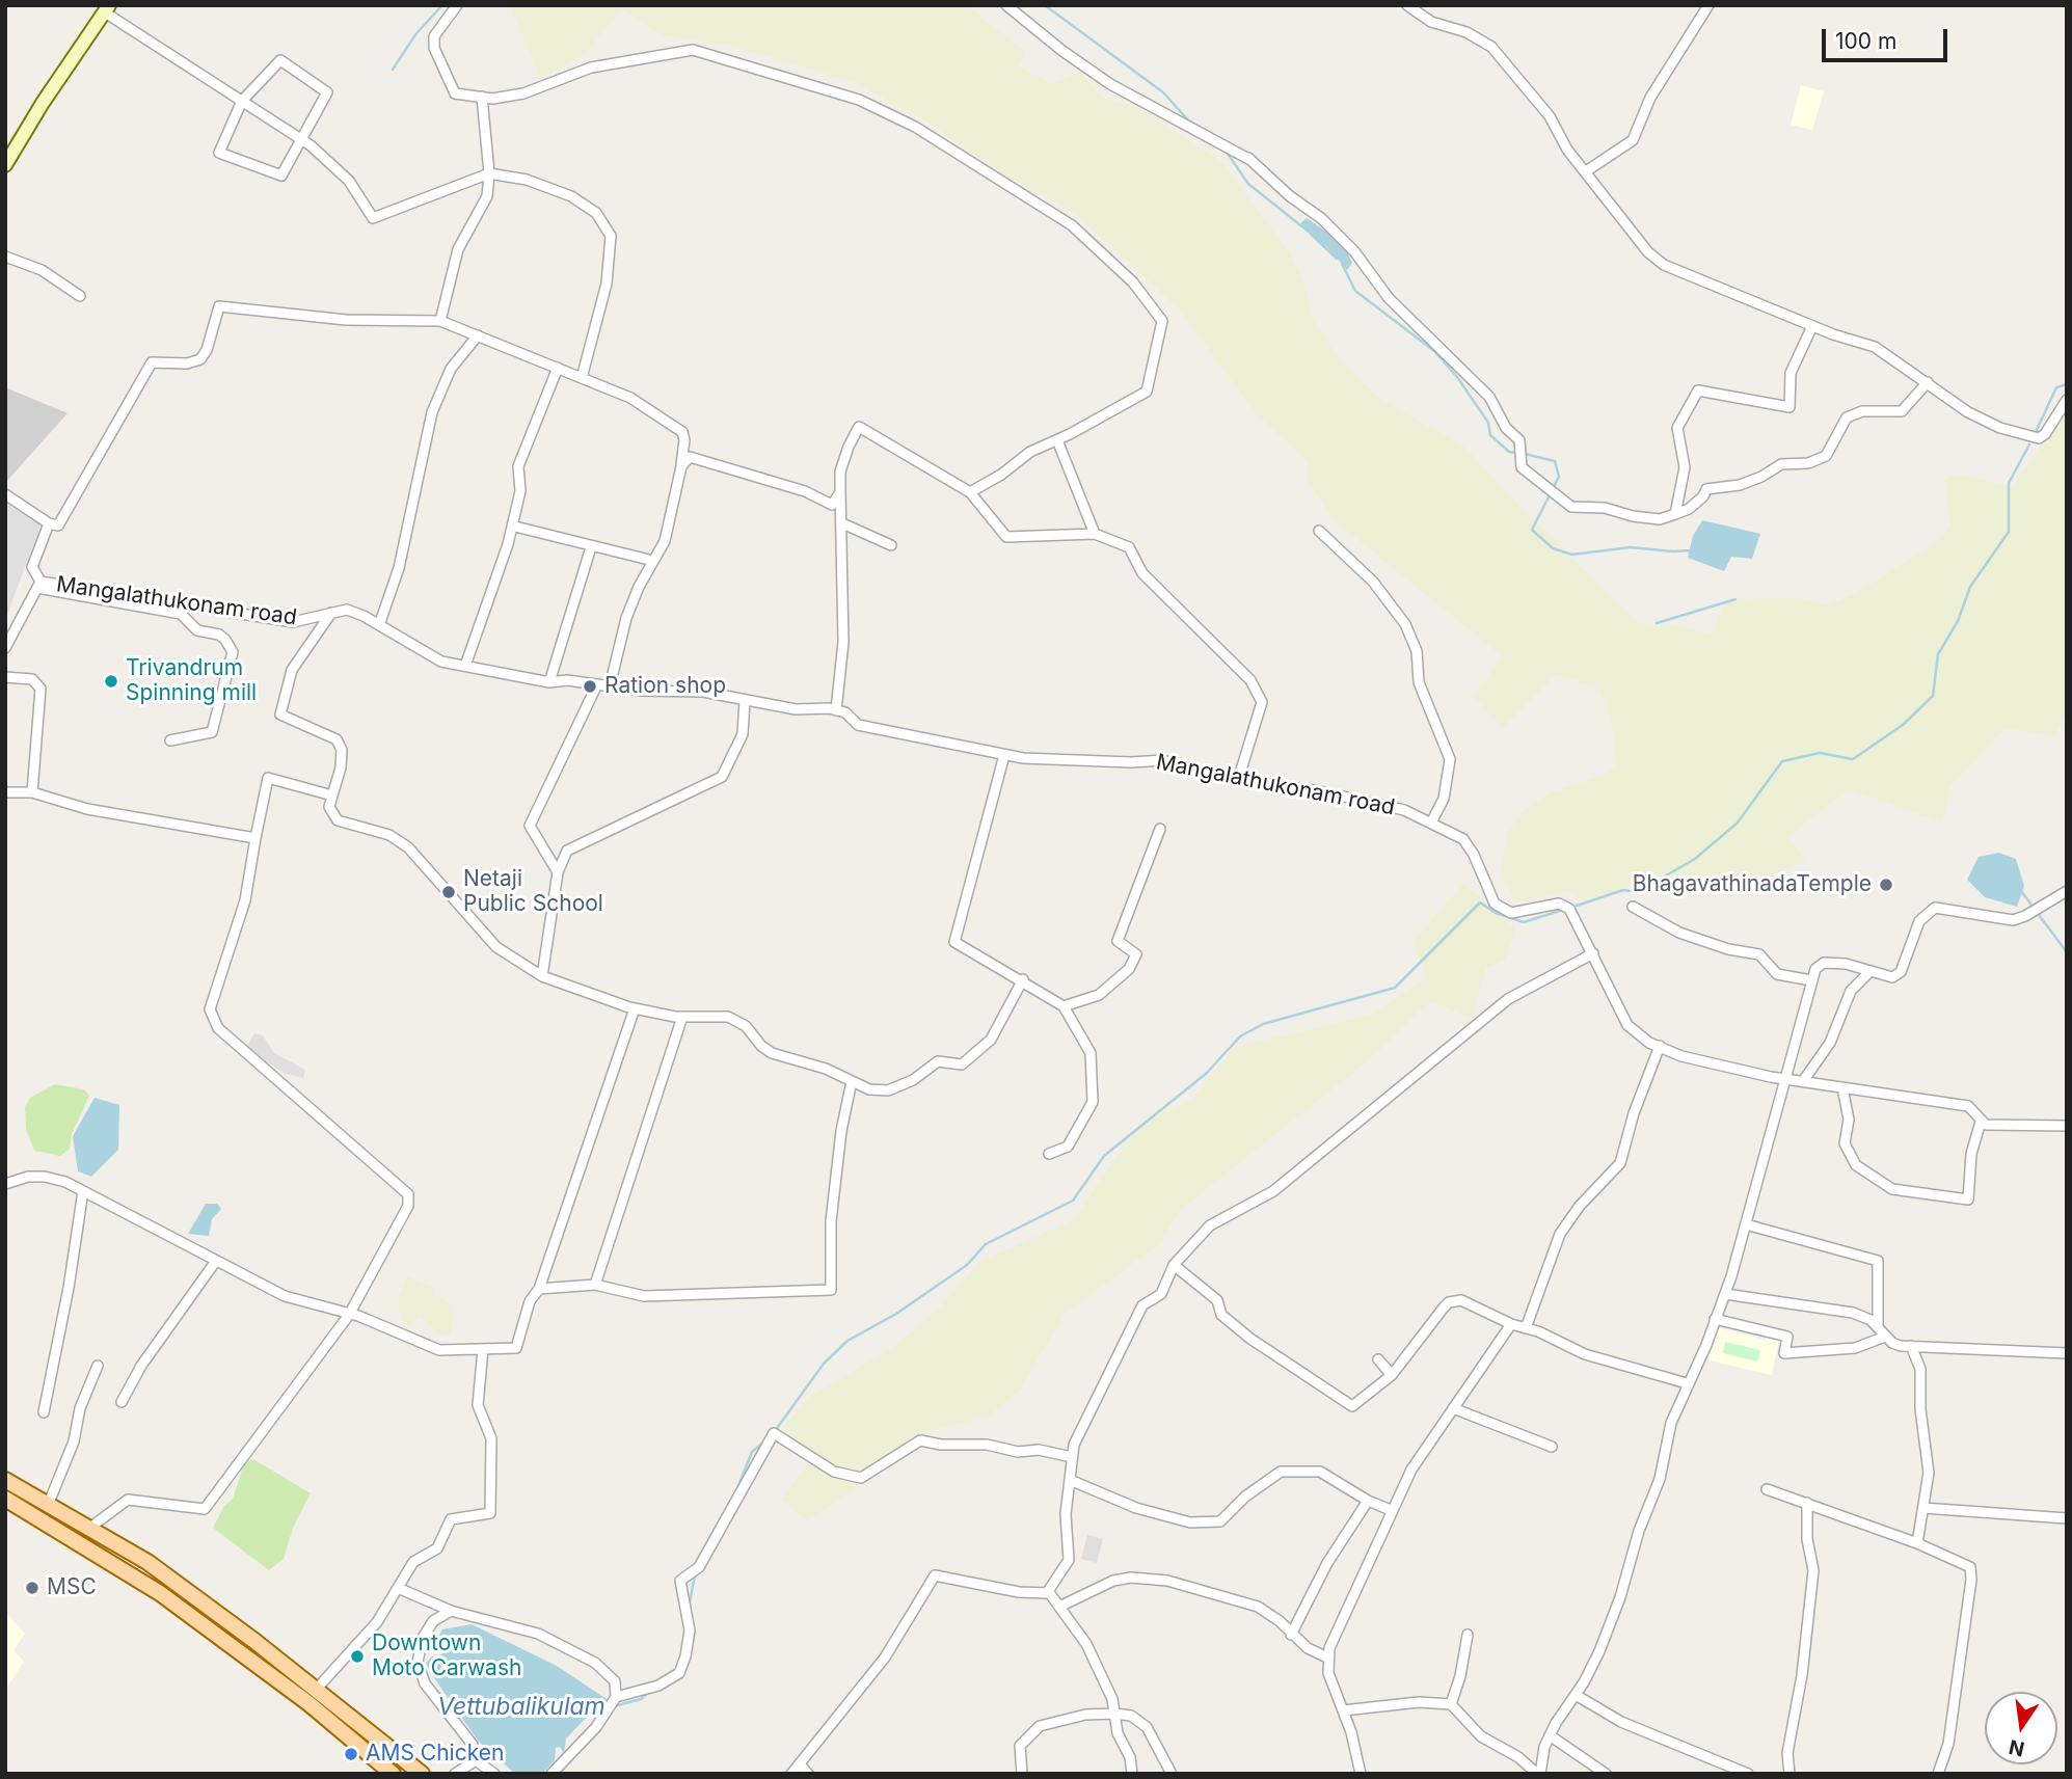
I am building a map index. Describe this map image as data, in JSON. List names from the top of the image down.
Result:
{
  "streets": {
    "street": ["Mangalathukonam road"]
  },
  "water": ["Vettubalikulam"],
  "places": [
    "Trivandrum Spinning mill",
    "Ration shop",
    "BhagavathinadaTemple",
    "Netaji Public School",
    "MSC",
    "Downtown Moto Carwash",
    "AMS Chicken"
  ],
  "scale_bar": "100 m",
  "north": "bottom"
}
